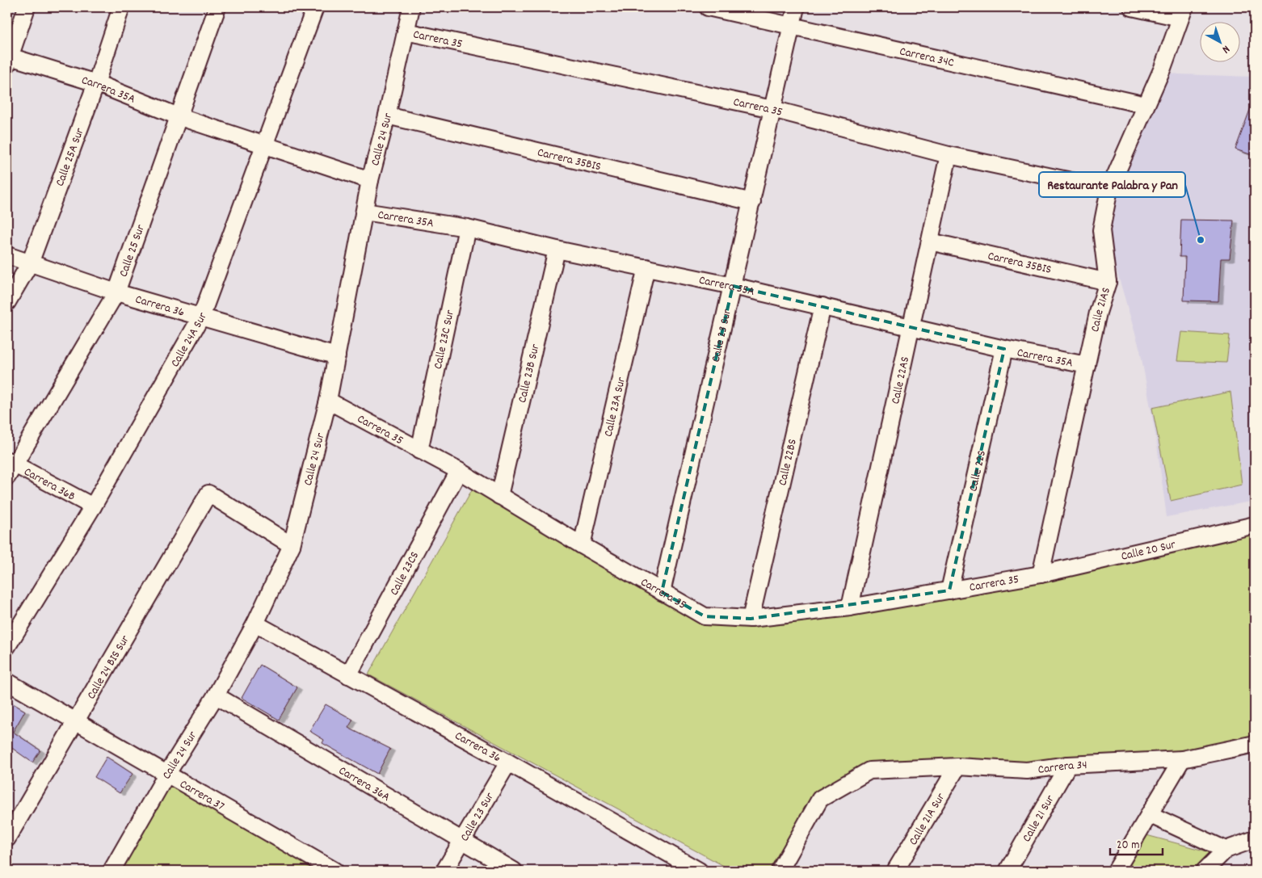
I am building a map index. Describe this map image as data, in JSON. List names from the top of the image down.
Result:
{
  "streets": {
    "street": [
      "Carrera 35",
      "Carrera 34C",
      "Carrera 35A",
      "Calle 24 Sur",
      "Calle 25A Sur",
      "Carrera 35BIS",
      "Calle 25 Sur",
      "Carrera 36",
      "Calle 21AS",
      "Calle 23 Sur",
      "Calle 24A Sur",
      "Calle 23C Sur",
      "Calle 23B Sur",
      "Calle 22AS",
      "Calle 23A Sur",
      "Calle 22BS",
      "Calle 22S",
      "Carrera 36B",
      "Calle 20 Sur",
      "Calle 23CS",
      "Calle 24 BIS Sur",
      "Carrera 34",
      "Carrera 36A",
      "Carrera 37",
      "Calle 21 Sur",
      "Calle 21A Sur"
    ]
  },
  "crossings": [
    ["Carrera 35", "Calle 24 Sur"],
    ["Carrera 35", "Calle 21AS"],
    ["Carrera 35", "Calle 23 Sur"],
    ["Carrera 35", "Calle 23C Sur"],
    ["Carrera 35", "Calle 23B Sur"],
    ["Carrera 35", "Calle 22AS"],
    ["Carrera 35", "Calle 23A Sur"],
    ["Carrera 35", "Calle 22BS"],
    ["Carrera 35", "Calle 22S"],
    ["Carrera 35", "Calle 20 Sur"],
    ["Carrera 35", "Calle 23CS"],
    ["Carrera 34C", "Calle 21AS"],
    ["Carrera 34C", "Calle 23 Sur"],
    ["Carrera 35A", "Calle 24 Sur"],
    ["Carrera 35A", "Calle 25A Sur"],
    ["Carrera 35A", "Calle 25 Sur"],
    ["Carrera 35A", "Calle 21AS"],
    ["Carrera 35A", "Calle 23 Sur"],
    ["Carrera 35A", "Calle 24A Sur"],
    ["Carrera 35A", "Calle 23C Sur"],
    ["Carrera 35A", "Calle 23B Sur"],
    ["Carrera 35A", "Calle 22AS"],
    ["Carrera 35A", "Calle 23A Sur"],
    ["Carrera 35A", "Calle 22BS"],
    ["Carrera 35A", "Calle 22S"],
    ["Calle 24 Sur", "Carrera 35BIS"],
    ["Calle 24 Sur", "Carrera 36"],
    ["Calle 24 Sur", "Calle 24 BIS Sur"],
    ["Calle 24 Sur", "Carrera 36A"],
    ["Calle 24 Sur", "Carrera 37"],
    ["Calle 25A Sur", "Carrera 36"],
    ["Carrera 35BIS", "Calle 21AS"],
    ["Carrera 35BIS", "Calle 23 Sur"],
    ["Carrera 35BIS", "Calle 22AS"],
    ["Calle 25 Sur", "Carrera 36"],
    ["Calle 25 Sur", "Carrera 36B"],
    ["Carrera 36", "Calle 23 Sur"],
    ["Carrera 36", "Calle 24A Sur"],
    ["Carrera 36", "Calle 23CS"],
    ["Calle 21AS", "Calle 20 Sur"],
    ["Calle 23 Sur", "Carrera 36A"],
    ["Calle 24A Sur", "Carrera 36B"],
    ["Calle 24 BIS Sur", "Carrera 37"],
    ["Carrera 34", "Calle 21 Sur"],
    ["Carrera 34", "Calle 21A Sur"]
  ],
  "places": ["Restaurante Palabra y Pan"],
  "scale_bar": "20 m",
  "north": "bottom right"
}
